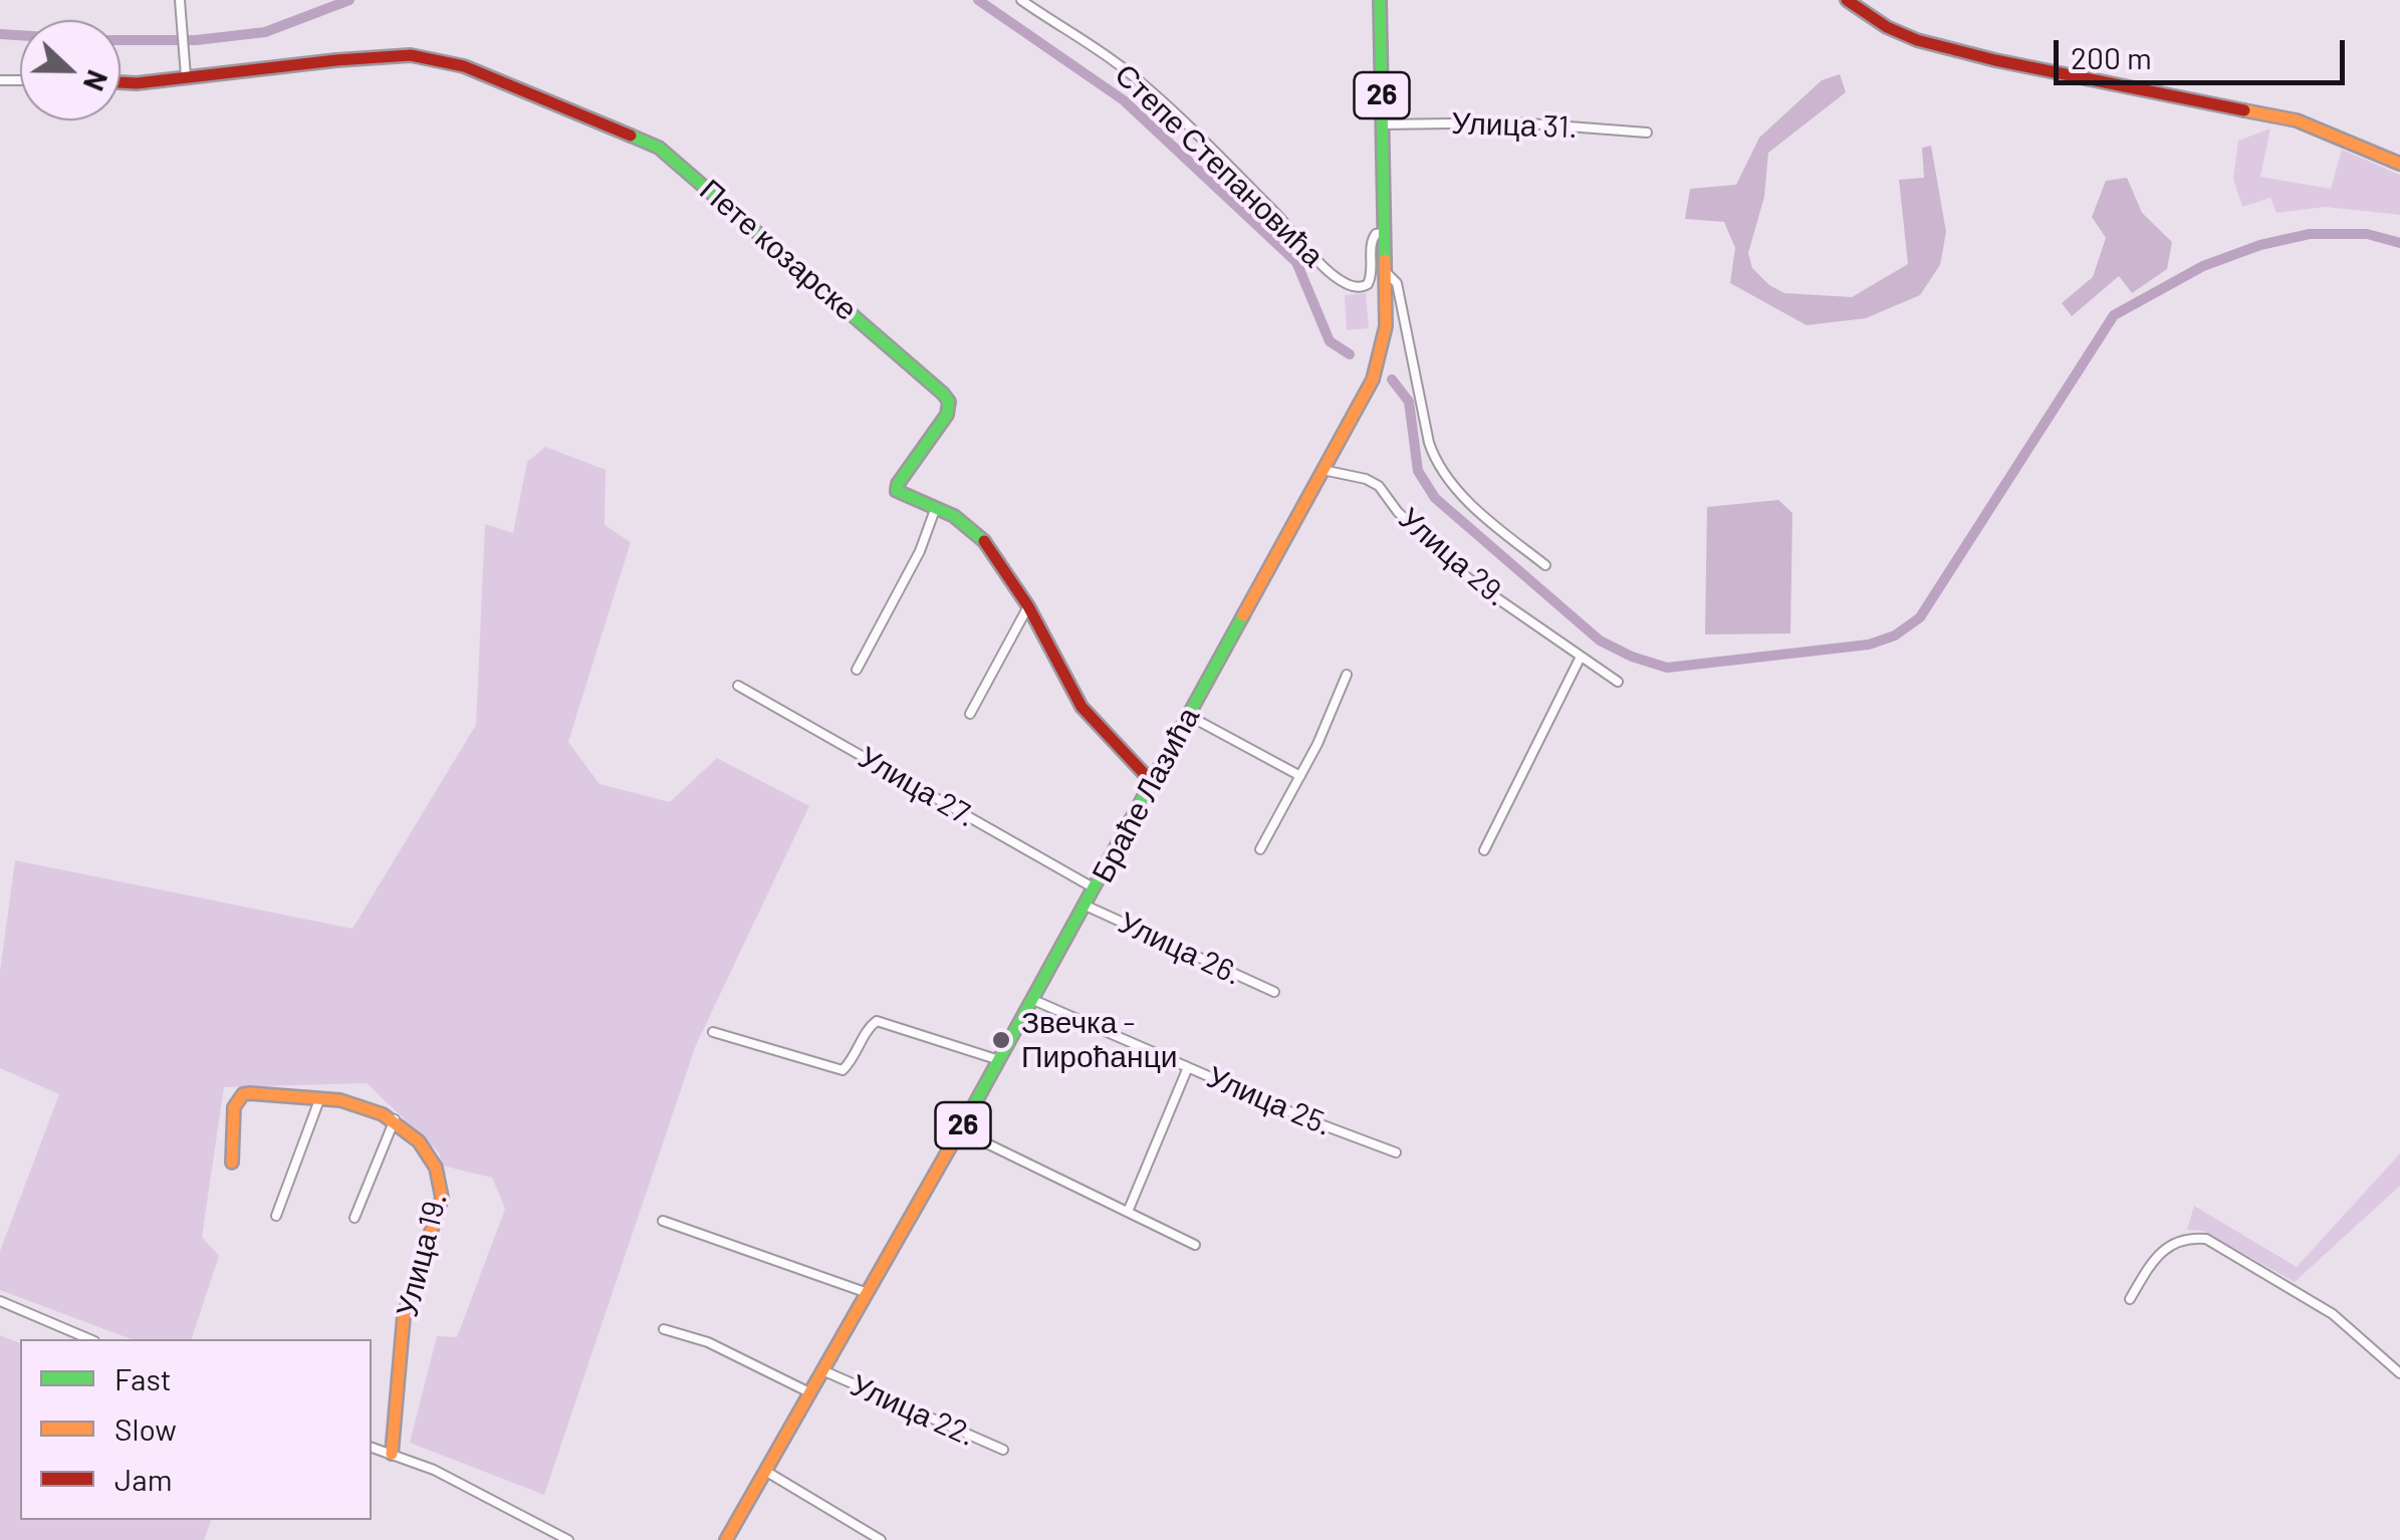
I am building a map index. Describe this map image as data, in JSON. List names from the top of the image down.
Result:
{
  "streets": {
    "main road": [
      "26",
      "Пете козарске",
      "Браће Лазића",
      "Улица 19."
    ],
    "street": [
      "Улица 31.",
      "Степе Степановића",
      "Улица 29.",
      "Улица 27.",
      "Улица 26.",
      "Улица 25.",
      "Улица 22."
    ]
  },
  "crossings": [
    ["Улица 31.", "Браће Лазића"],
    ["Степе Степановића", "Браће Лазића"],
    ["Пете козарске", "Браће Лазића"],
    ["Улица 29.", "Браће Лазића"],
    ["Улица 27.", "Браће Лазића"],
    ["Браће Лазића", "Улица 26."],
    ["Браће Лазића", "Улица 25."],
    ["Браће Лазића", "Улица 22."]
  ],
  "places": ["Звечка - Пироћанци"],
  "legend": ["Fast", "Slow", "Jam"],
  "scale_bar": "200 m",
  "north": "right"
}
